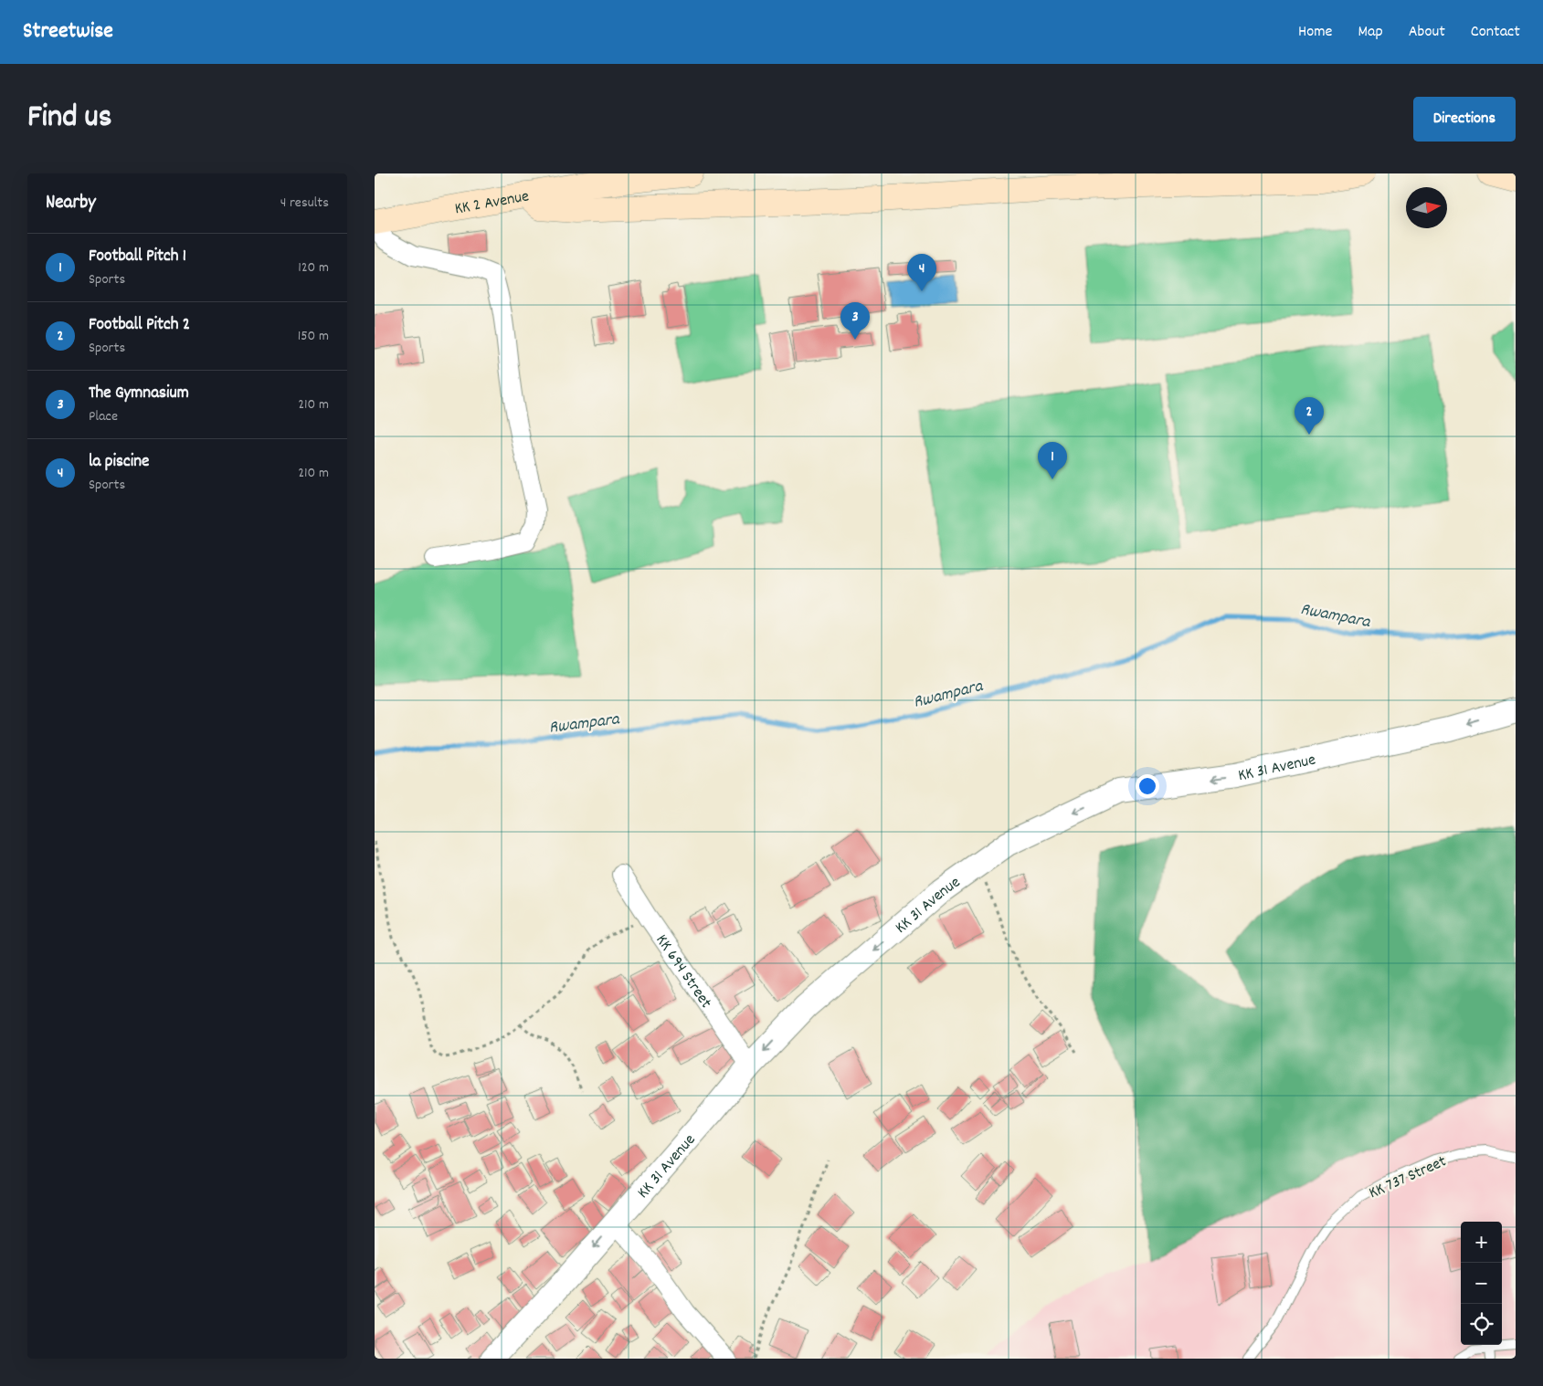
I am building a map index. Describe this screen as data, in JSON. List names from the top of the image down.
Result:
{
  "streets": {
    "main road": ["KK 2 Avenue"],
    "street": ["KK 31 Avenue", "KK 694 Street"],
    "lane": ["KK 737 Street"]
  },
  "crossings": [
    ["KK 31 Avenue", "KK 694 Street"]
  ],
  "one_way": ["KK 31 Avenue"],
  "water": ["Rwampara"],
  "north": "right",
  "page": {
    "header": "Streetwise",
    "nav": [
      "Home",
      "Map",
      "About",
      "Contact"
    ],
    "title": "Find us",
    "buttons": "Directions",
    "heading": ["Nearby", "4 results"],
    "list": [
      {
        "mark": "1",
        "name": "Football Pitch 1",
        "note": "Sports",
        "value": "120 m"
      },
      {
        "mark": "2",
        "name": "Football Pitch 2",
        "note": "Sports",
        "value": "150 m"
      },
      {
        "mark": "3",
        "name": "The Gymnasium",
        "note": "Place",
        "value": "210 m"
      },
      {
        "mark": "4",
        "name": "la piscine",
        "note": "Sports",
        "value": "210 m"
      }
    ],
    "pins": [
      "4",
      "3",
      "2",
      "1"
    ],
    "map_buttons": ["+", "−"]
  }
}
